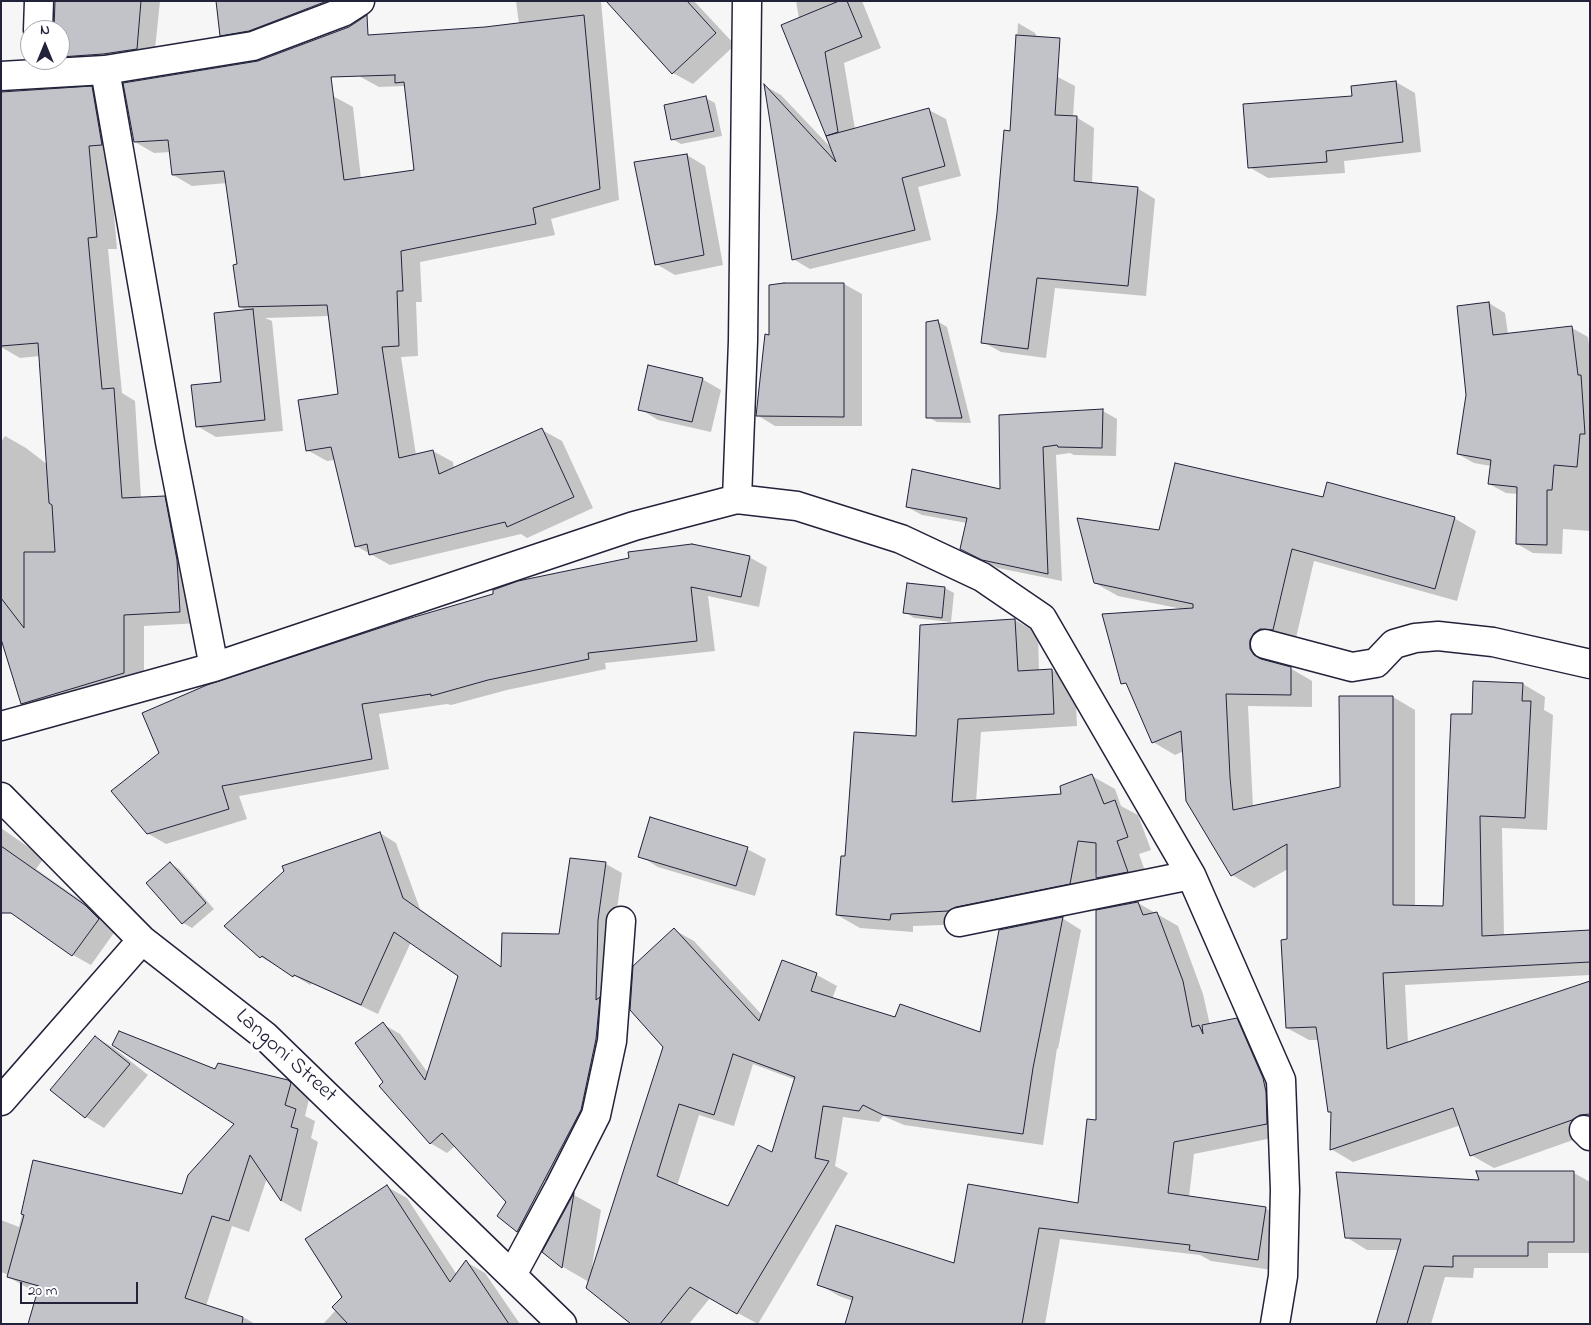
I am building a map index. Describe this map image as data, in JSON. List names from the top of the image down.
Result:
{
  "streets": {
    "street": ["Langoni Street"]
  },
  "scale_bar": "20 m",
  "north": "top"
}
